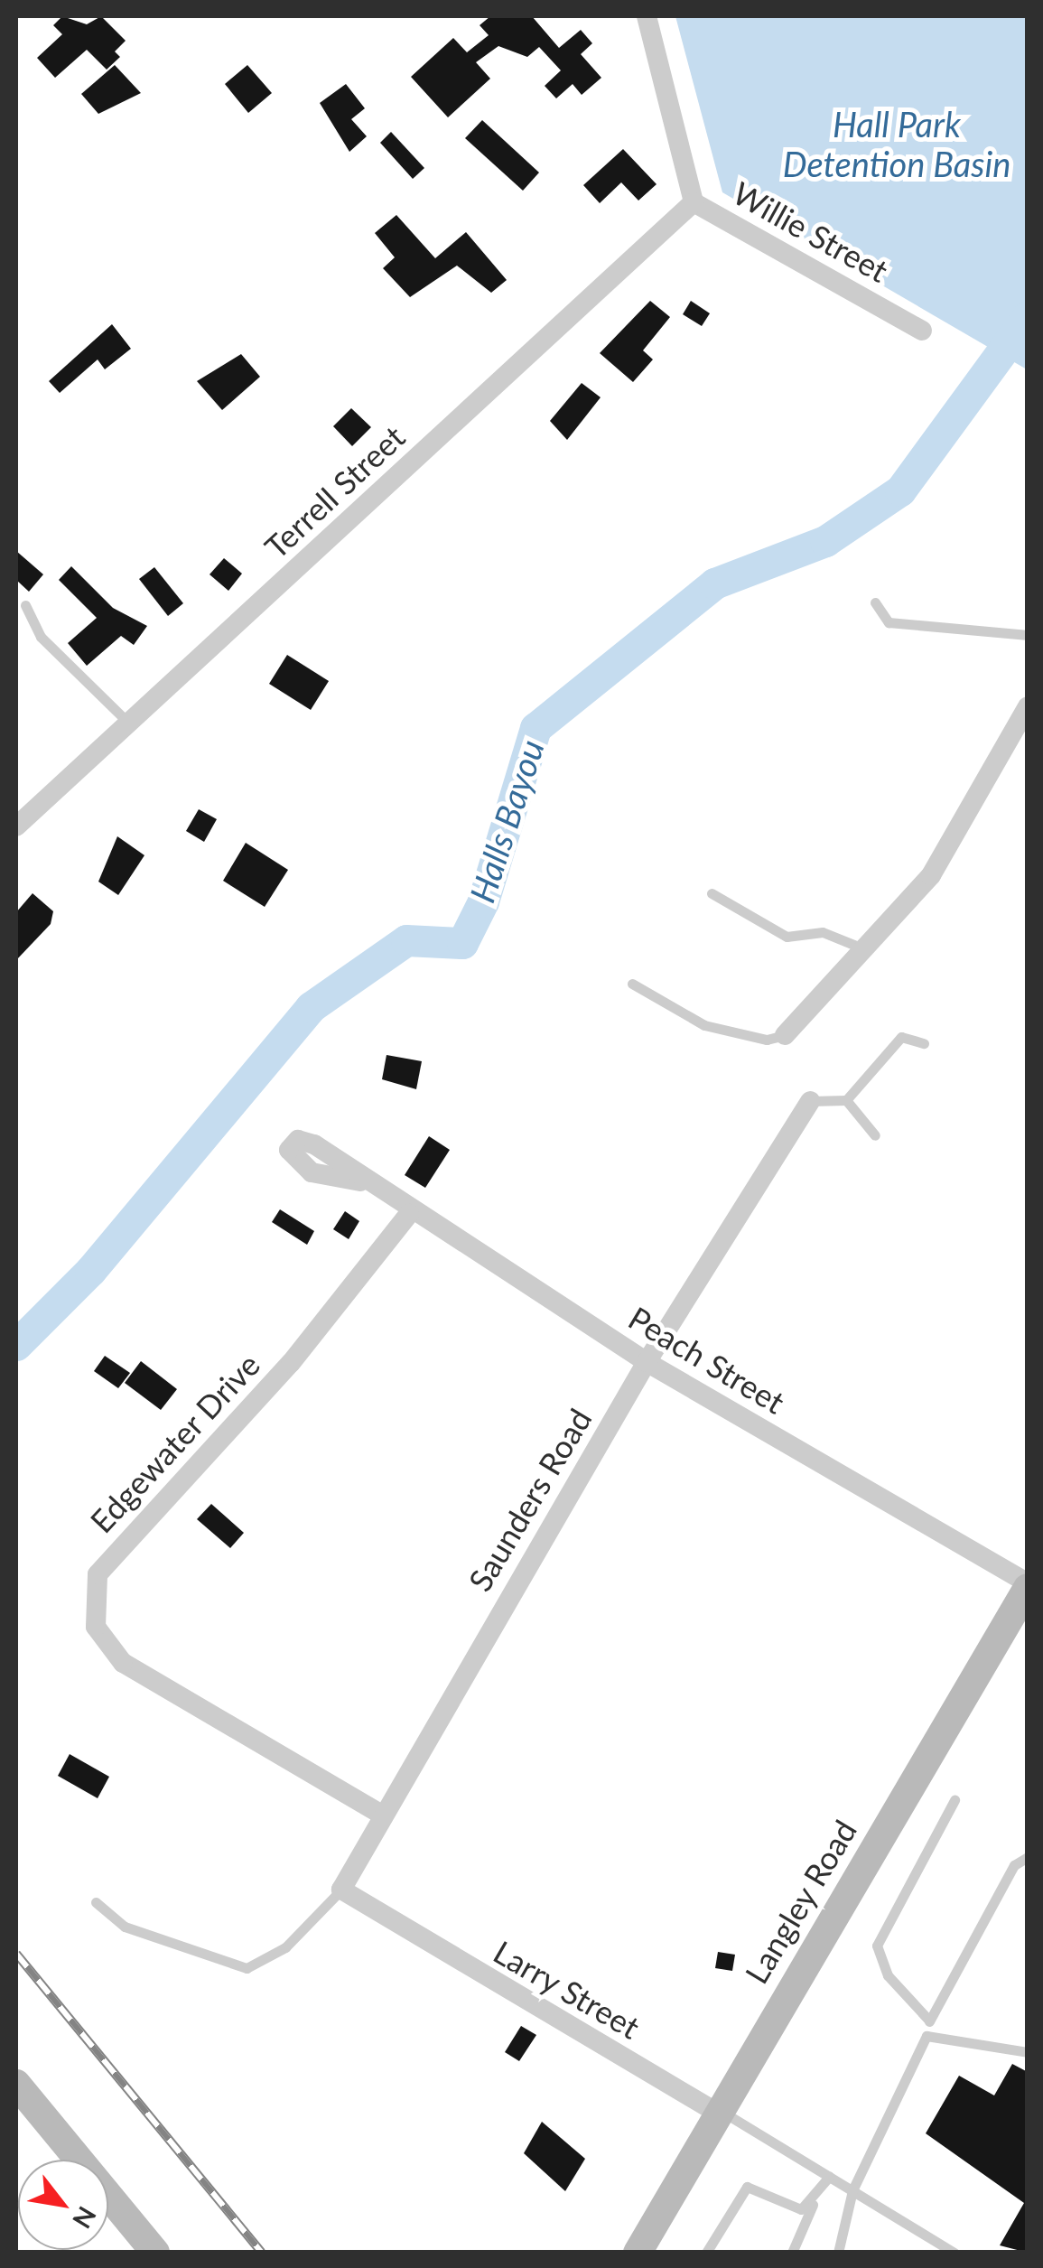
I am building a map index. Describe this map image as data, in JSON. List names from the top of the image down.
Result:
{
  "streets": {
    "street": [
      "Willie Street",
      "Terrell Street",
      "Peach Street",
      "Edgewater Drive",
      "Saunders Road",
      "Langley Road",
      "Larry Street"
    ]
  },
  "crossings": [
    ["Willie Street", "Terrell Street"],
    ["Peach Street", "Edgewater Drive"],
    ["Peach Street", "Saunders Road"],
    ["Peach Street", "Langley Road"],
    ["Edgewater Drive", "Saunders Road"],
    ["Saunders Road", "Larry Street"],
    ["Langley Road", "Larry Street"]
  ],
  "water": ["Hall Park Detention Basin", "Halls Bayou"],
  "north": "bottom right"
}
